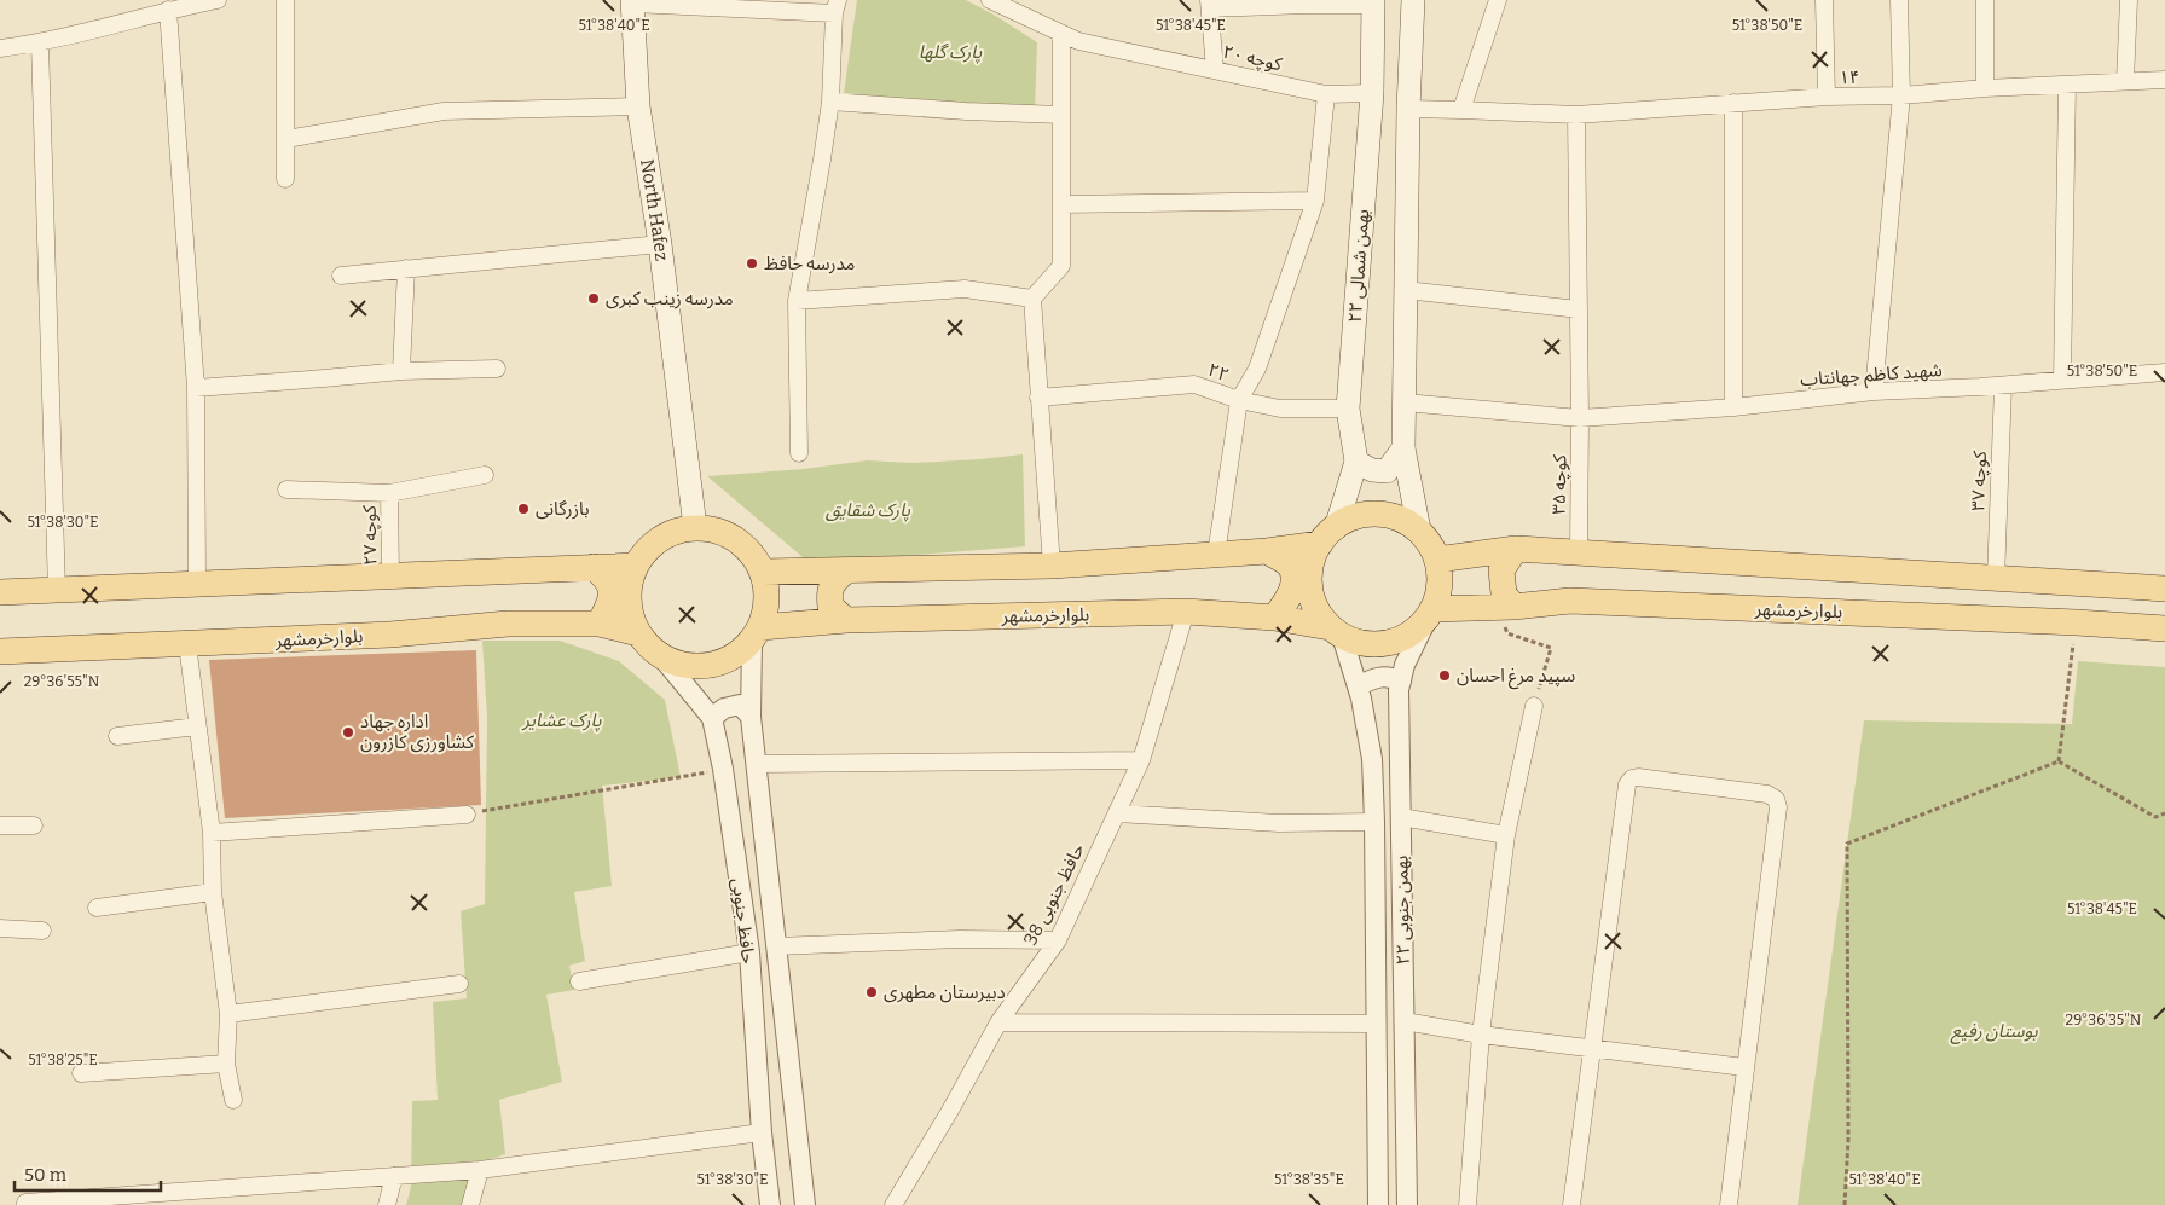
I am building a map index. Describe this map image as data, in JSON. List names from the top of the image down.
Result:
{
  "streets": {
    "main road": ["North Hafez", "۲۲ بهمن شمالی", "بلوارخرمشهر"],
    "street": [
      "کوچه ۲۰",
      "۱۴",
      "۲۲",
      "شهید کاظم جهانتاب",
      "کوچه ۳۷",
      "کوچه ۳۵",
      "کوچه ۲۷",
      "حافظ جنوبی 38",
      "۲۲ بهمن جنوبی",
      "حافظ جنوبی"
    ]
  },
  "crossings": [
    ["کوچه ۲۰", "۲۲ بهمن شمالی"],
    ["۱۴", "کوچه ۳۵"],
    ["North Hafez", "بلوارخرمشهر"],
    ["North Hafez", "حافظ جنوبی"],
    ["۲۲ بهمن شمالی", "۲۲"],
    ["۲۲ بهمن شمالی", "بلوارخرمشهر"],
    ["۲۲ بهمن شمالی", "۲۲ بهمن جنوبی"],
    ["شهید کاظم جهانتاب", "کوچه ۳۷"],
    ["شهید کاظم جهانتاب", "کوچه ۳۵"],
    ["بلوارخرمشهر", "حافظ جنوبی 38"],
    ["بلوارخرمشهر", "۲۲ بهمن جنوبی"],
    ["بلوارخرمشهر", "حافظ جنوبی"]
  ],
  "parks": [
    "پارک گلها",
    "پارک شقایق",
    "پارک عشایر",
    "بوستان رفیع"
  ],
  "places": [
    "مدرسه حافظ",
    "مدرسه زینب کبری",
    "بازرگانی",
    "سپید مرغ احسان",
    "اداره جهاد کشاورزی کازرون",
    "دبیرستان مطهری"
  ],
  "scale_bar": "50 m",
  "coordinates": [
    "51°38'50\"E",
    "51°38'40\"E",
    "51°38'45\"E",
    "51°38'30\"E",
    "29°36'55\"N",
    "29°36'35\"N",
    "51°38'25\"E",
    "51°38'35\"E"
  ]
}
